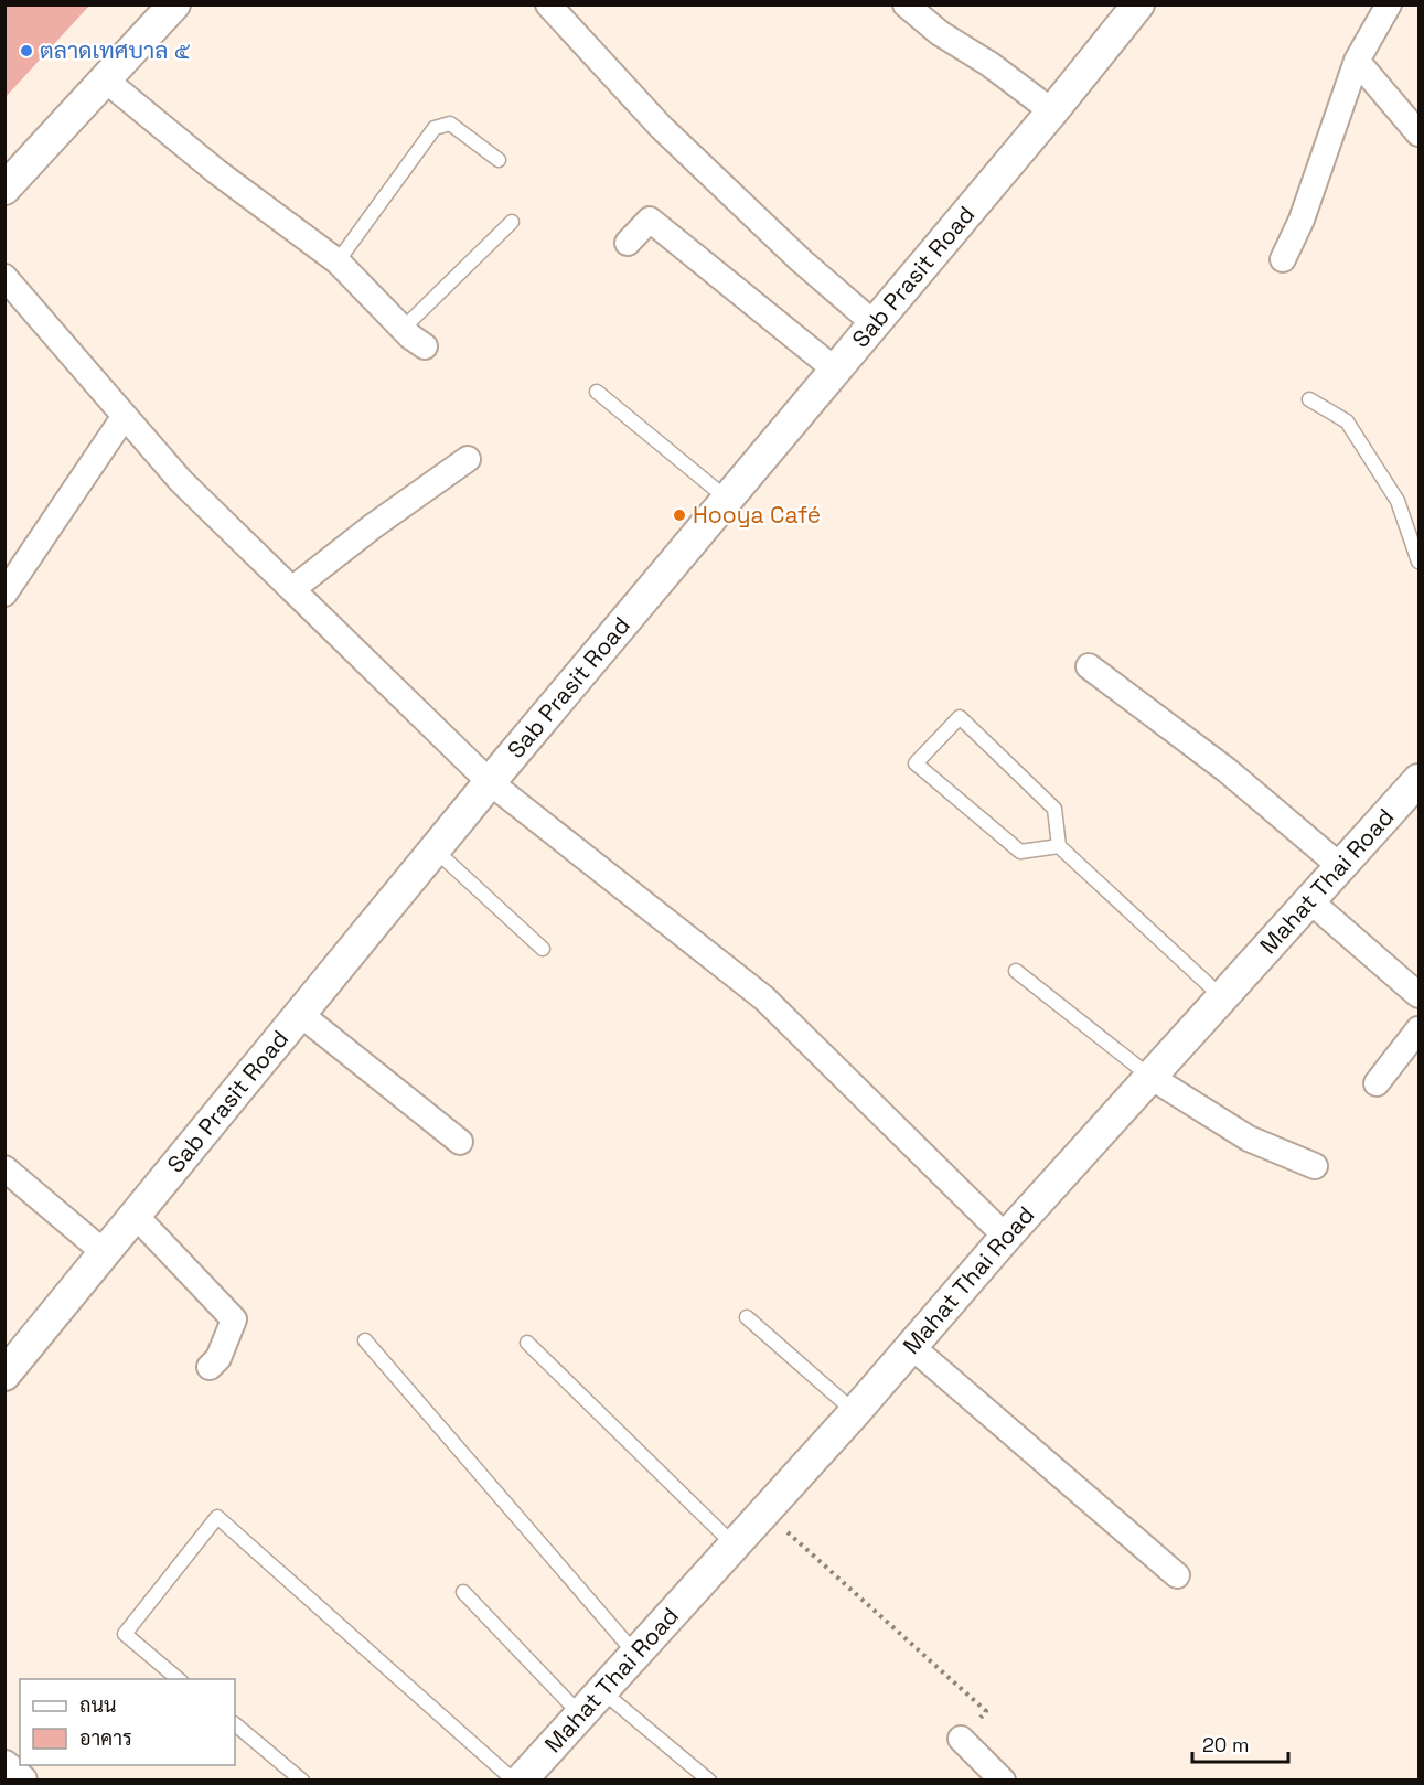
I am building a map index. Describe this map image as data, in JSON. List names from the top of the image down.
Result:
{
  "streets": {
    "street": ["Sab Prasit Road", "Mahat Thai Road"]
  },
  "places": ["ตลาดเทศบาล ๕", "Hooya Café"],
  "legend": ["ถนน", "อาคาร"],
  "scale_bar": "20 m"
}
